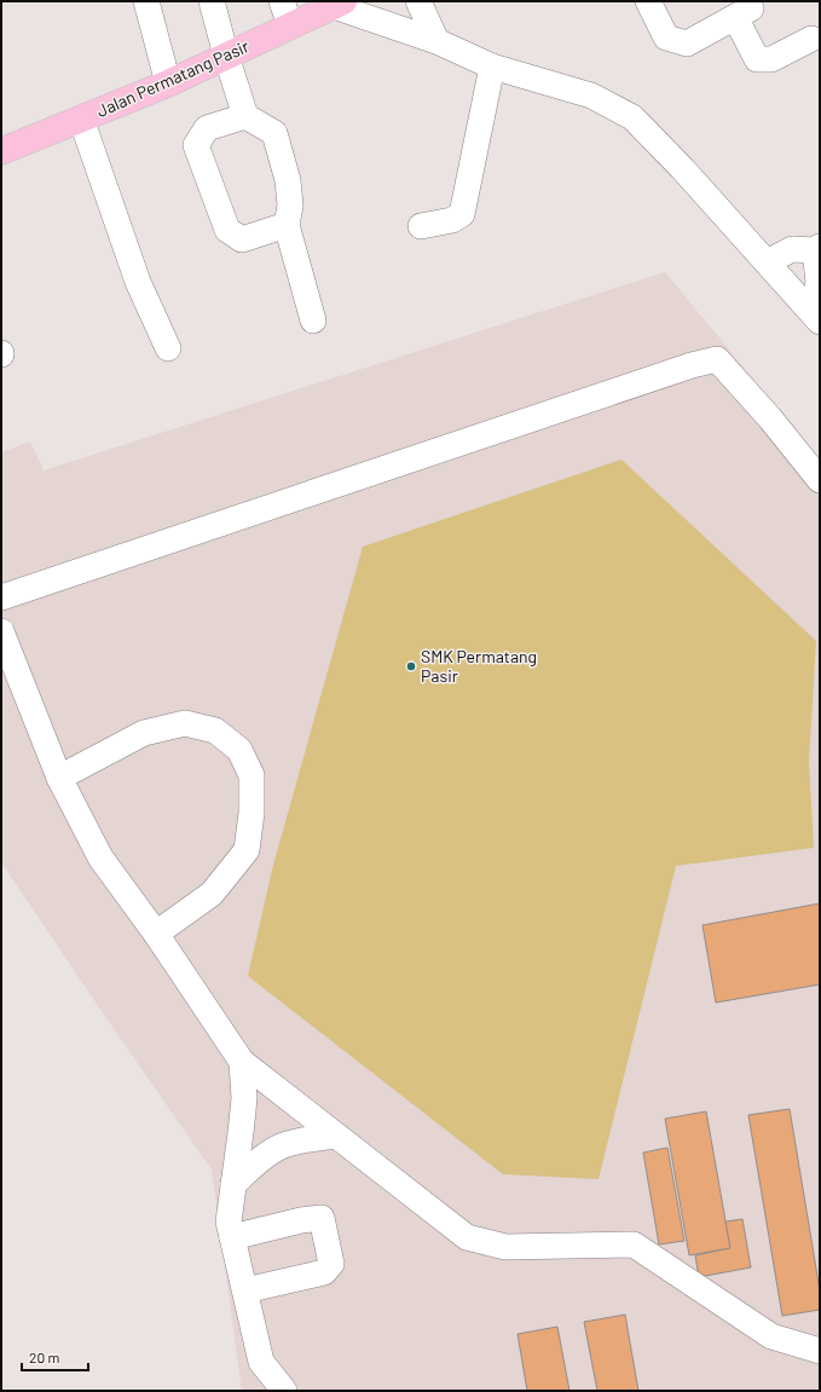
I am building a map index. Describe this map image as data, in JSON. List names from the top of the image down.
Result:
{
  "streets": {
    "main road": ["Jalan Permatang Pasir"]
  },
  "places": ["SMK Permatang Pasir"],
  "scale_bar": "20 m"
}
